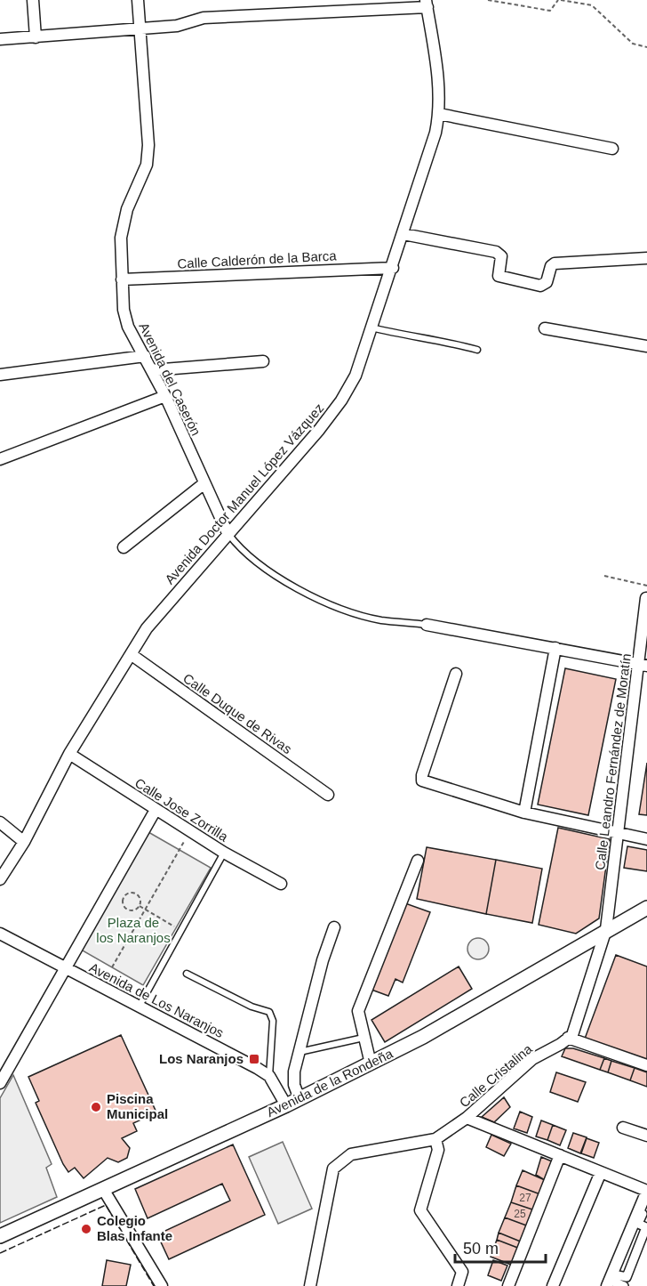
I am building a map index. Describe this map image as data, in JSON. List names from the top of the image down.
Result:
{
  "streets": {
    "street": [
      "Calle Calderón de la Barca",
      "Avenida del Caserón",
      "Avenida Doctor Manuel López Vázquez",
      "Calle Duque de Rivas",
      "Calle Leandro Fernández de Moratín",
      "Calle Jose Zorrilla",
      "Avenida de Los Naranjos",
      "Calle Cristalina",
      "Avenida de la Rondeña"
    ]
  },
  "crossings": [
    ["Calle Calderón de la Barca", "Avenida del Caserón"],
    ["Calle Calderón de la Barca", "Avenida Doctor Manuel López Vázquez"],
    ["Avenida del Caserón", "Avenida Doctor Manuel López Vázquez"],
    ["Avenida Doctor Manuel López Vázquez", "Calle Duque de Rivas"],
    ["Avenida Doctor Manuel López Vázquez", "Calle Jose Zorrilla"],
    ["Calle Leandro Fernández de Moratín", "Avenida de la Rondeña"]
  ],
  "parks": ["Plaza de los Naranjos"],
  "places": {
    "transit": ["Los Naranjos"],
    "other": ["Piscina Municipal", "Colegio Blas Infante"]
  },
  "house_numbers": ["27", "25"],
  "scale_bar": "50 m"
}
